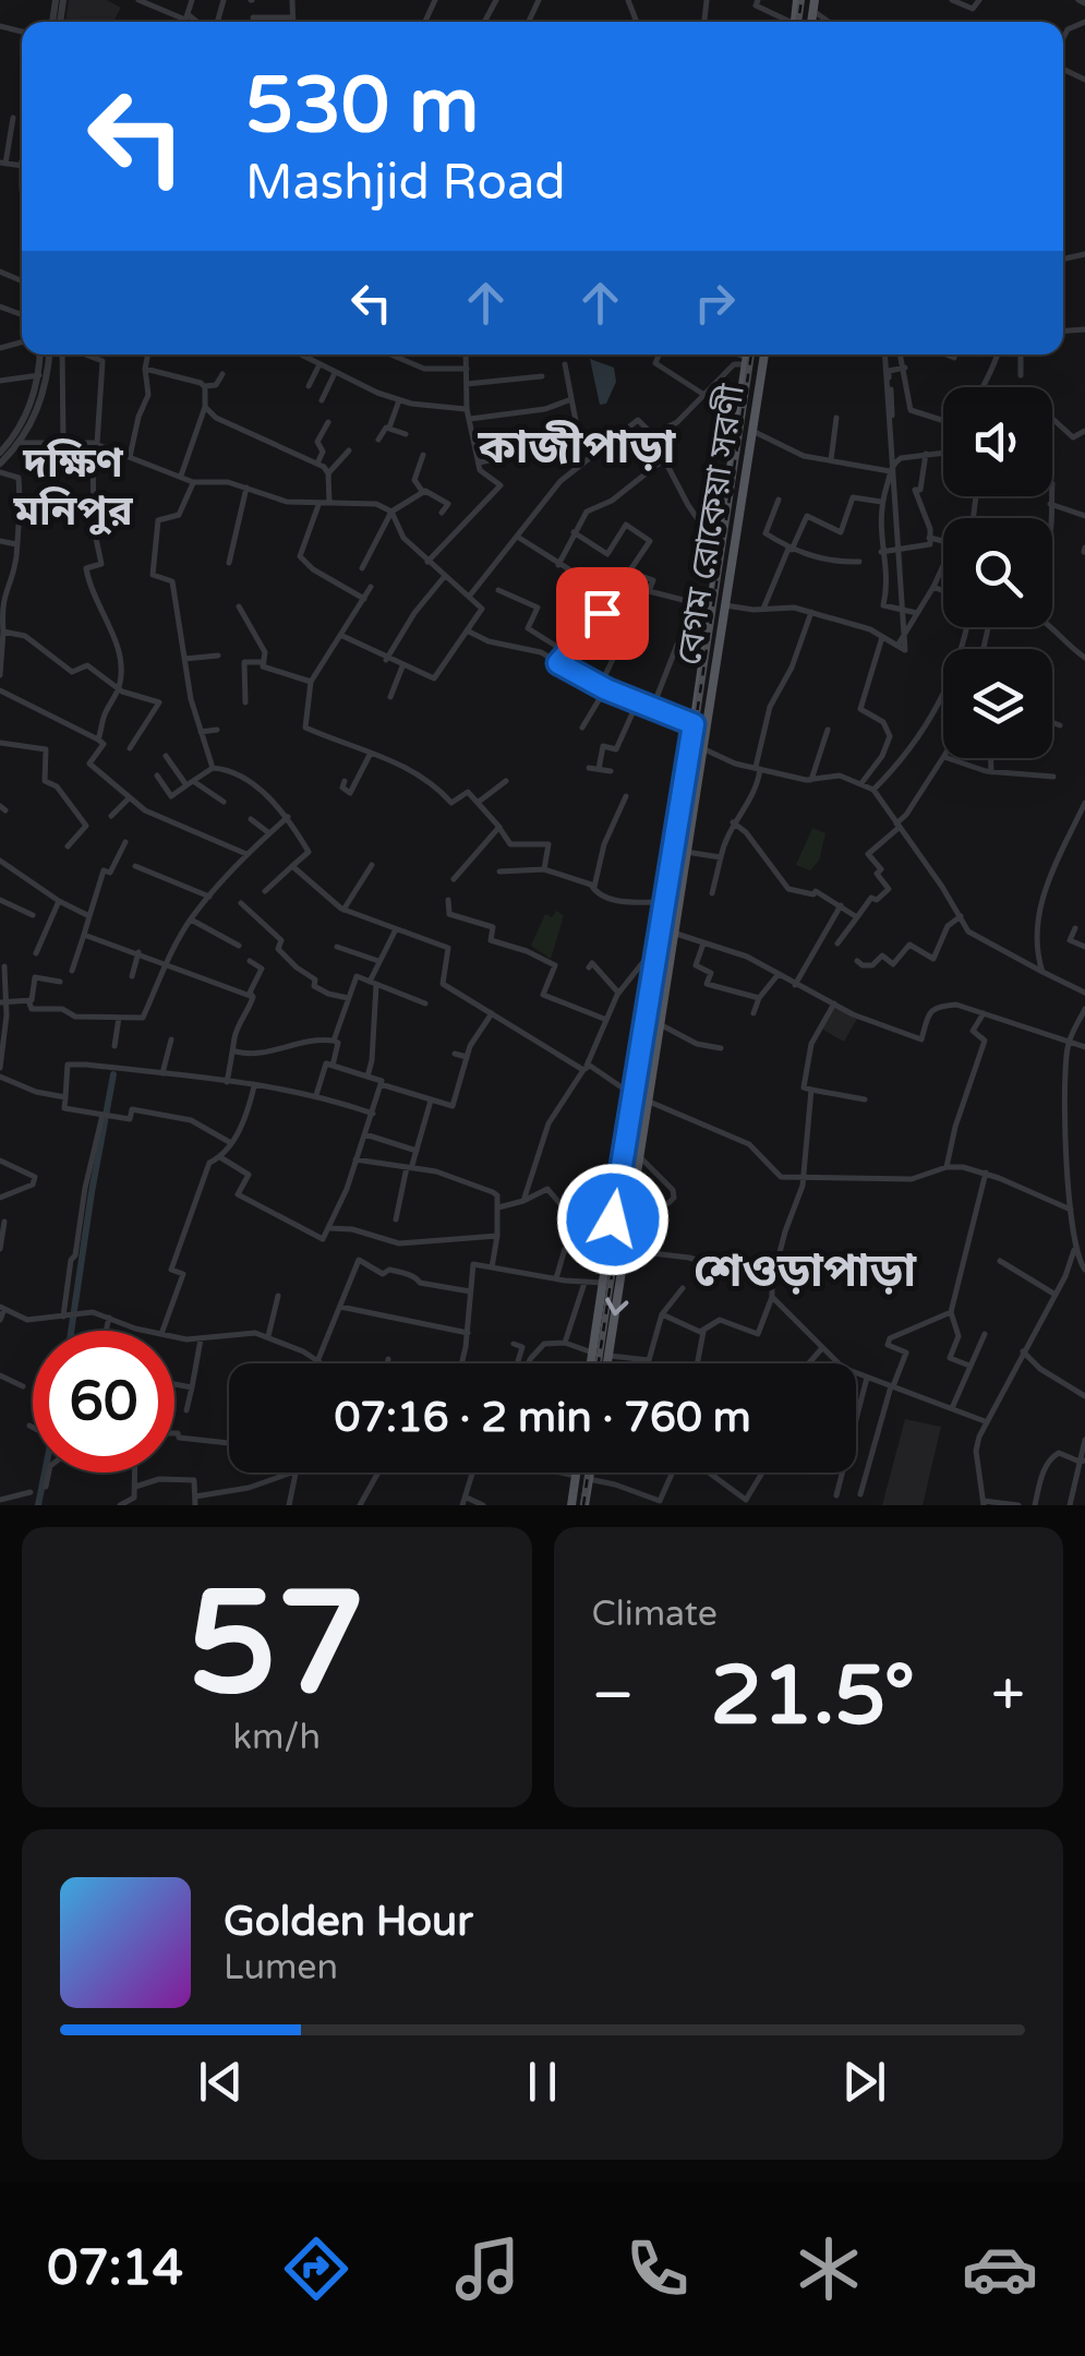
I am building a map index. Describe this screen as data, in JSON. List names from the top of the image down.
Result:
{
  "streets": {
    "main road": ["বেগম রোকেয়া সরণী"]
  },
  "districts": ["কাজীপাড়া", "দক্ষিণ মনিপুর", "শেওড়াপাড়া"],
  "page": {
    "turn": ["530 m", "Mashjid Road"],
    "limit": "60",
    "trip": "07:16 · 2 min · 760 m",
    "tile": [
      ["57", "km/h"],
      "Climate"
    ],
    "heat": ["−", "21.5°", "+"],
    "song": ["Golden Hour", "Lumen"],
    "tabs": "07:14"
  }
}
